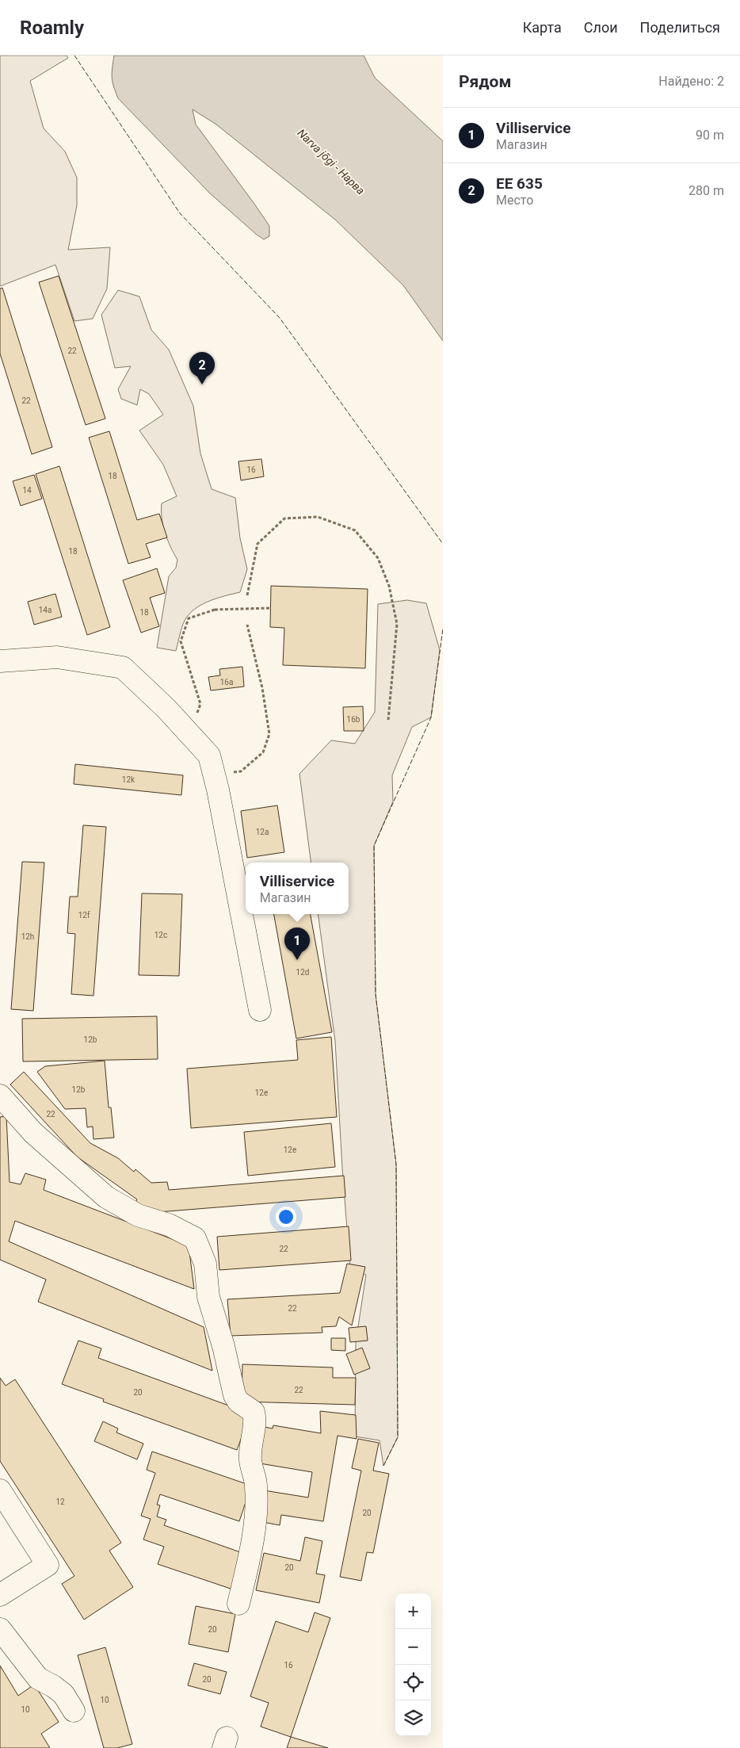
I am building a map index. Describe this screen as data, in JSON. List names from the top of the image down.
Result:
{
  "water": ["Narva jõgi - Нарва"],
  "house_numbers": [
    "22",
    "22",
    "16",
    "18",
    "14",
    "18",
    "14a",
    "18",
    "16a",
    "16b",
    "12k",
    "12a",
    "12f",
    "12c",
    "12h",
    "12d",
    "12b",
    "12b",
    "12e",
    "22",
    "12e",
    "22",
    "22",
    "22",
    "20",
    "12",
    "20",
    "20",
    "20",
    "16",
    "20",
    "10",
    "10"
  ],
  "page": {
    "header": "Roamly",
    "nav": ["Карта", "Слои", "Поделиться"],
    "heading": ["Рядом", "Найдено: 2"],
    "list": [
      {
        "mark": "1",
        "name": "Villiservice",
        "note": "Магазин",
        "value": "90 m"
      },
      {
        "mark": "2",
        "name": "EE 635",
        "note": "Место",
        "value": "280 m"
      }
    ],
    "pins": ["2", "1"],
    "popup": ["Villiservice", "Магазин"],
    "map_buttons": ["+", "−"]
  }
}
